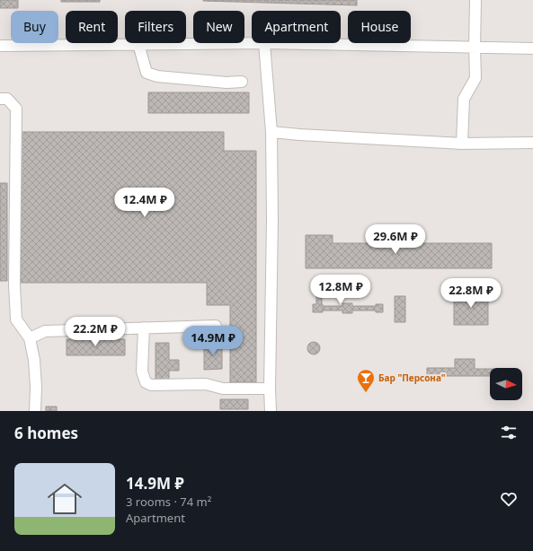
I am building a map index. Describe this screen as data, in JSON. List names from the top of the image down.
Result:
{
  "places": {
    "bar": ["Бар \"Персона\""]
  },
  "north": "right",
  "page": {
    "chip": [
      "Buy",
      "Rent",
      "Filters",
      "New",
      "Apartment",
      "House"
    ],
    "price": [
      "12.4M ₽",
      "29.6M ₽",
      "12.8M ₽",
      "22.8M ₽",
      "22.2M ₽",
      "14.9M ₽"
    ],
    "heading": "6 homes",
    "list": [
      {
        "name": "14.9M ₽",
        "note": "3 rooms · 74 m² · Apartment"
      }
    ]
  }
}
